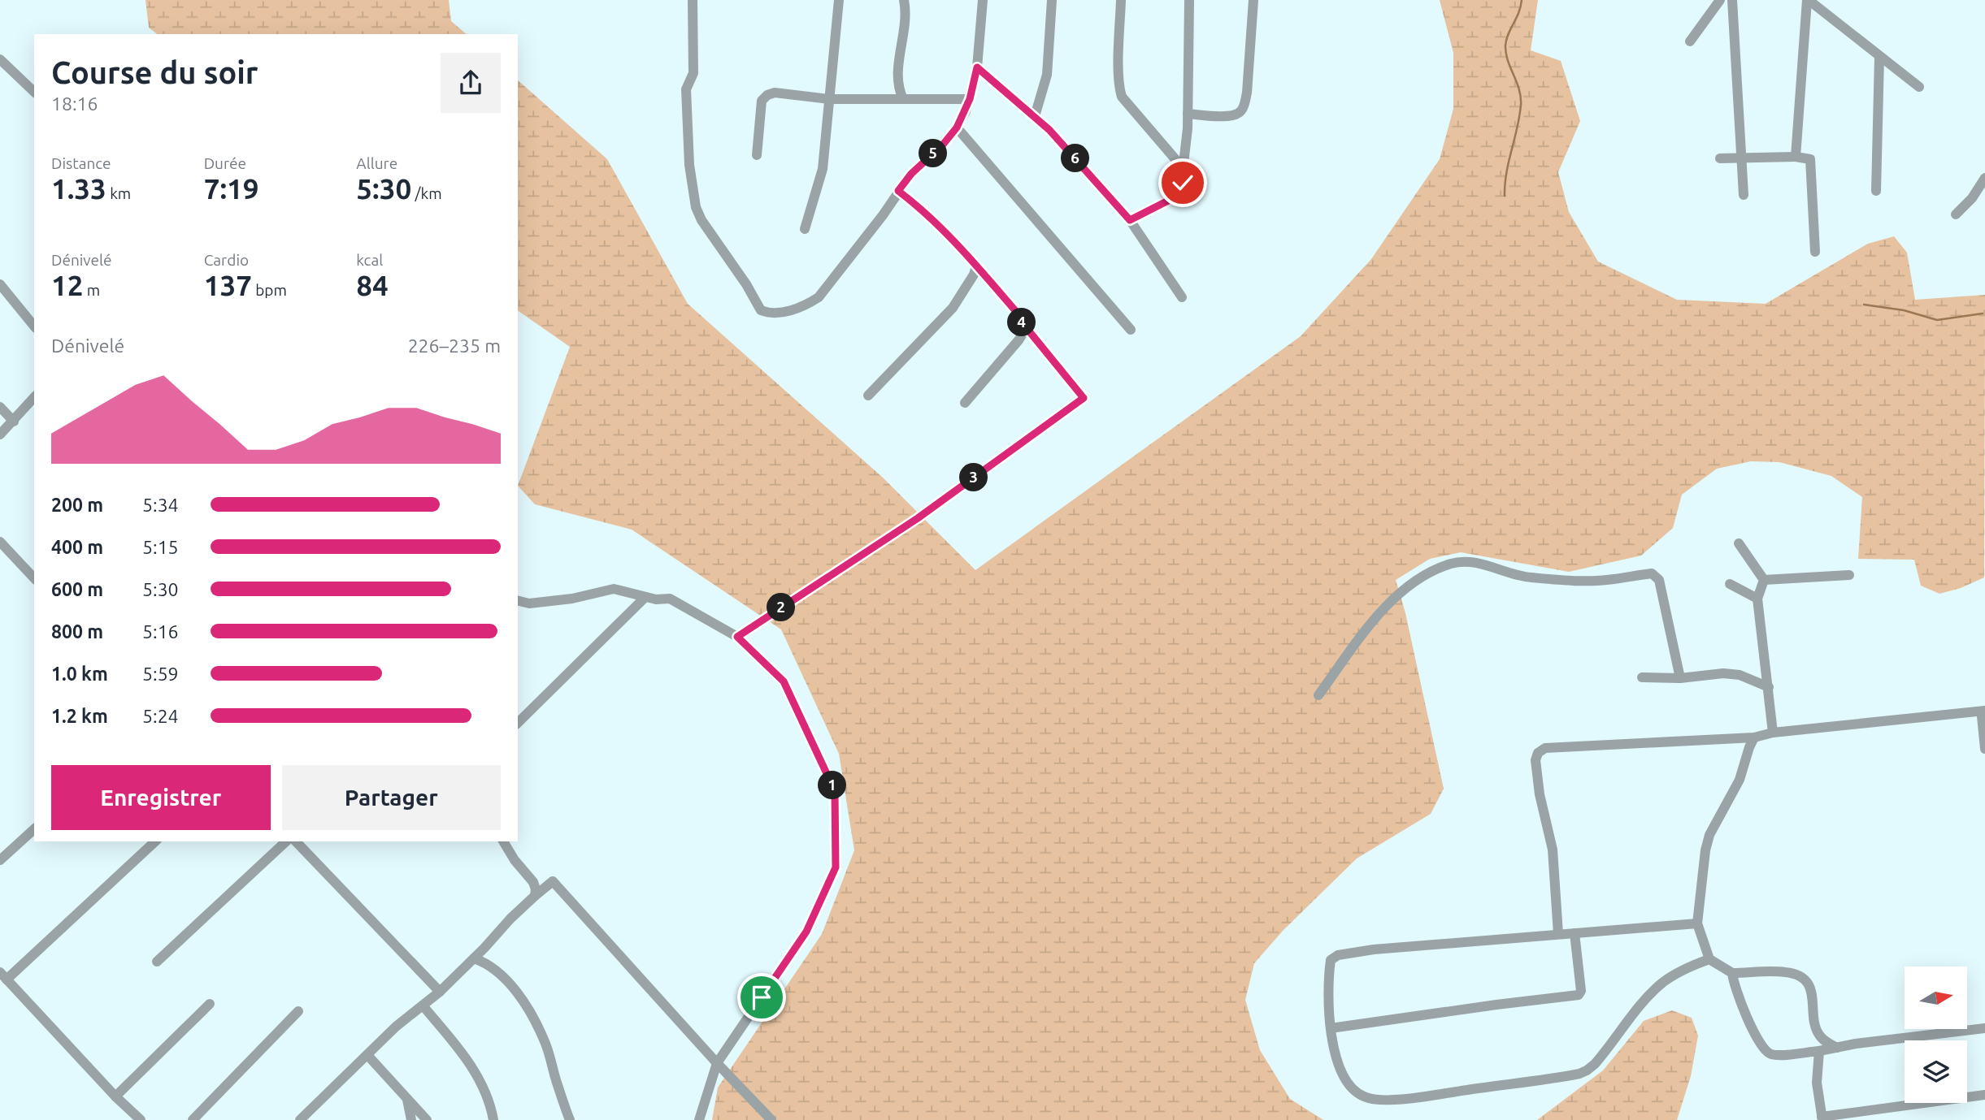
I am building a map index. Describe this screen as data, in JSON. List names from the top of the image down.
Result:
{
  "north": "right",
  "page": {
    "heading": ["Course du soir", "18:16"],
    "stats": [
      ["Distance", "1.33 km"],
      ["Durée", "7:19"],
      ["Allure", "5:30 /km"],
      ["Dénivelé", "12 m"],
      ["Cardio", "137 bpm"],
      ["kcal", "84"]
    ],
    "pins": [
      "5",
      "6",
      "4",
      "3",
      "2",
      "1"
    ],
    "chart": ["Dénivelé", "226–235 m"],
    "list": [
      {
        "name": "200 m",
        "note": "5:34"
      },
      {
        "name": "400 m",
        "note": "5:15"
      },
      {
        "name": "600 m",
        "note": "5:30"
      },
      {
        "name": "800 m",
        "note": "5:16"
      },
      {
        "name": "1.0 km",
        "note": "5:59"
      },
      {
        "name": "1.2 km",
        "note": "5:24"
      }
    ],
    "buttons": ["Enregistrer", "Partager"]
  }
}
